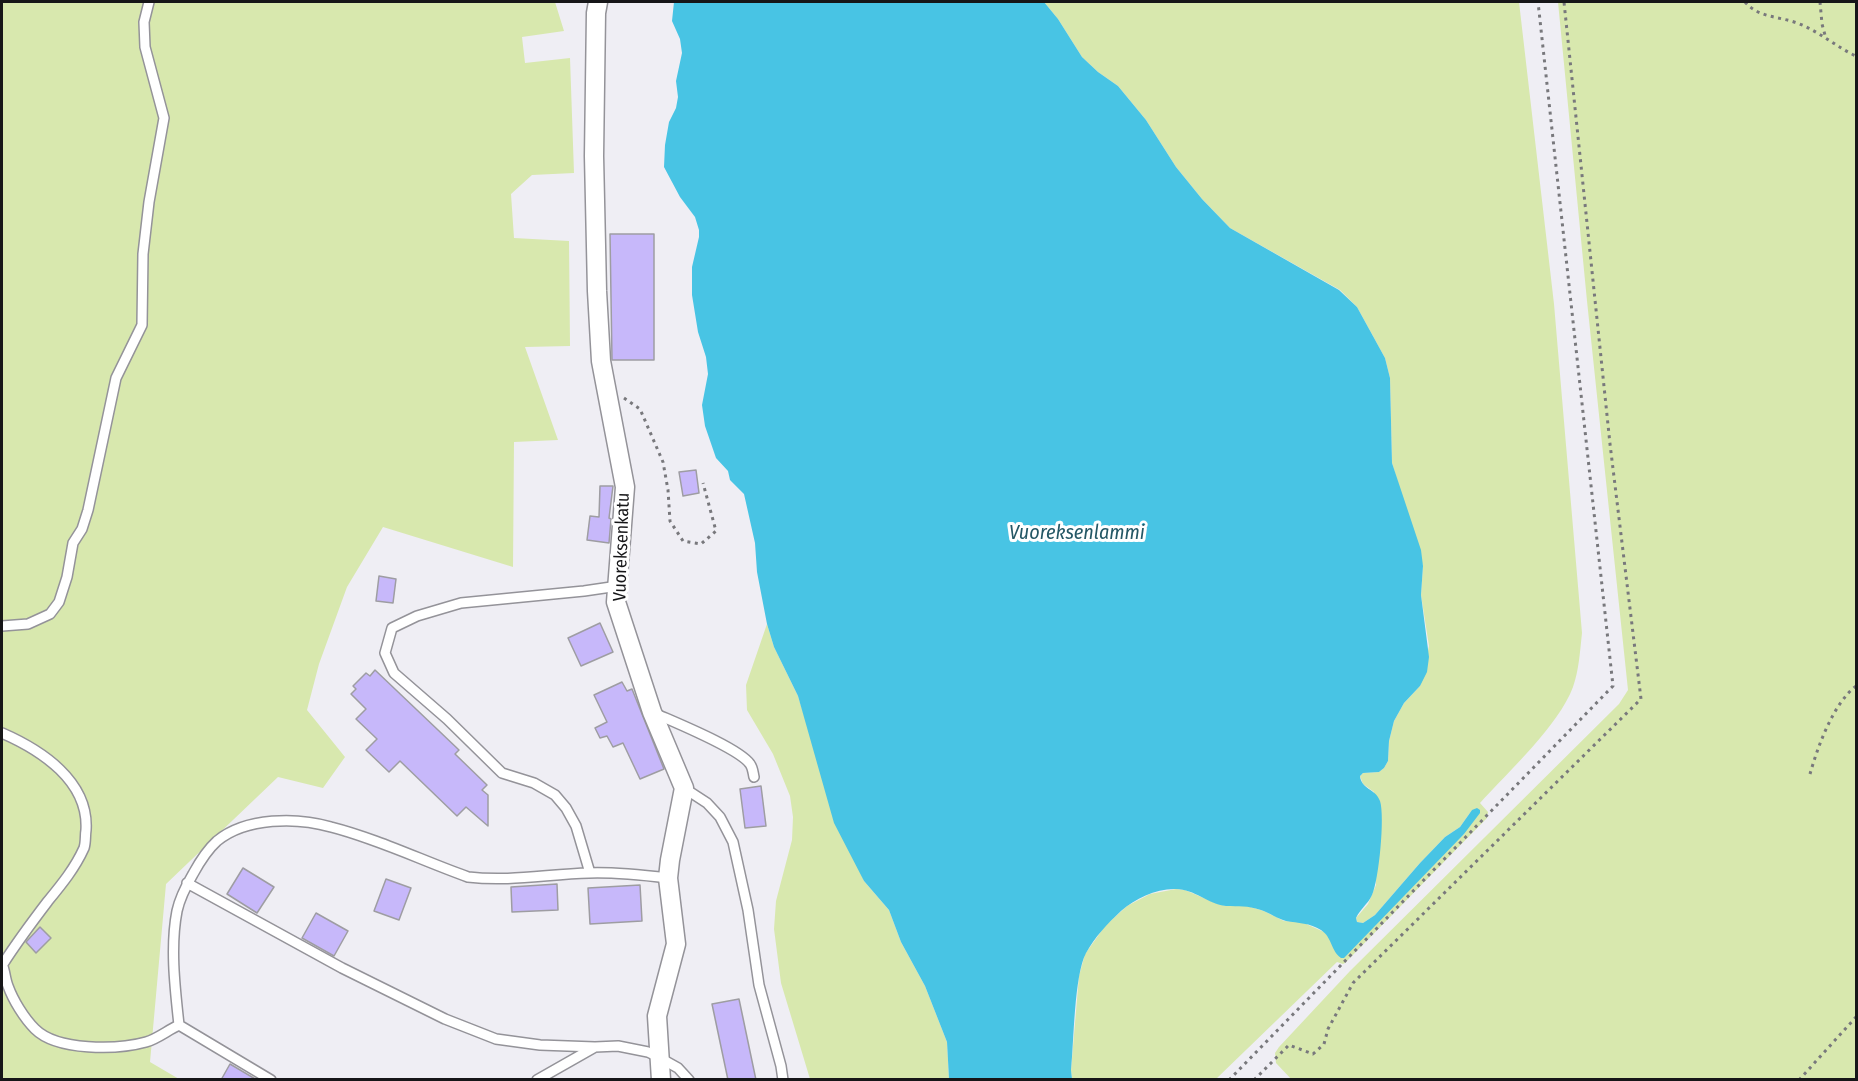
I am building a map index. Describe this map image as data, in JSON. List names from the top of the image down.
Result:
{
  "streets": {
    "street": ["Vuoreksenkatu"]
  },
  "water": ["Vuoreksenlammi"]
}
